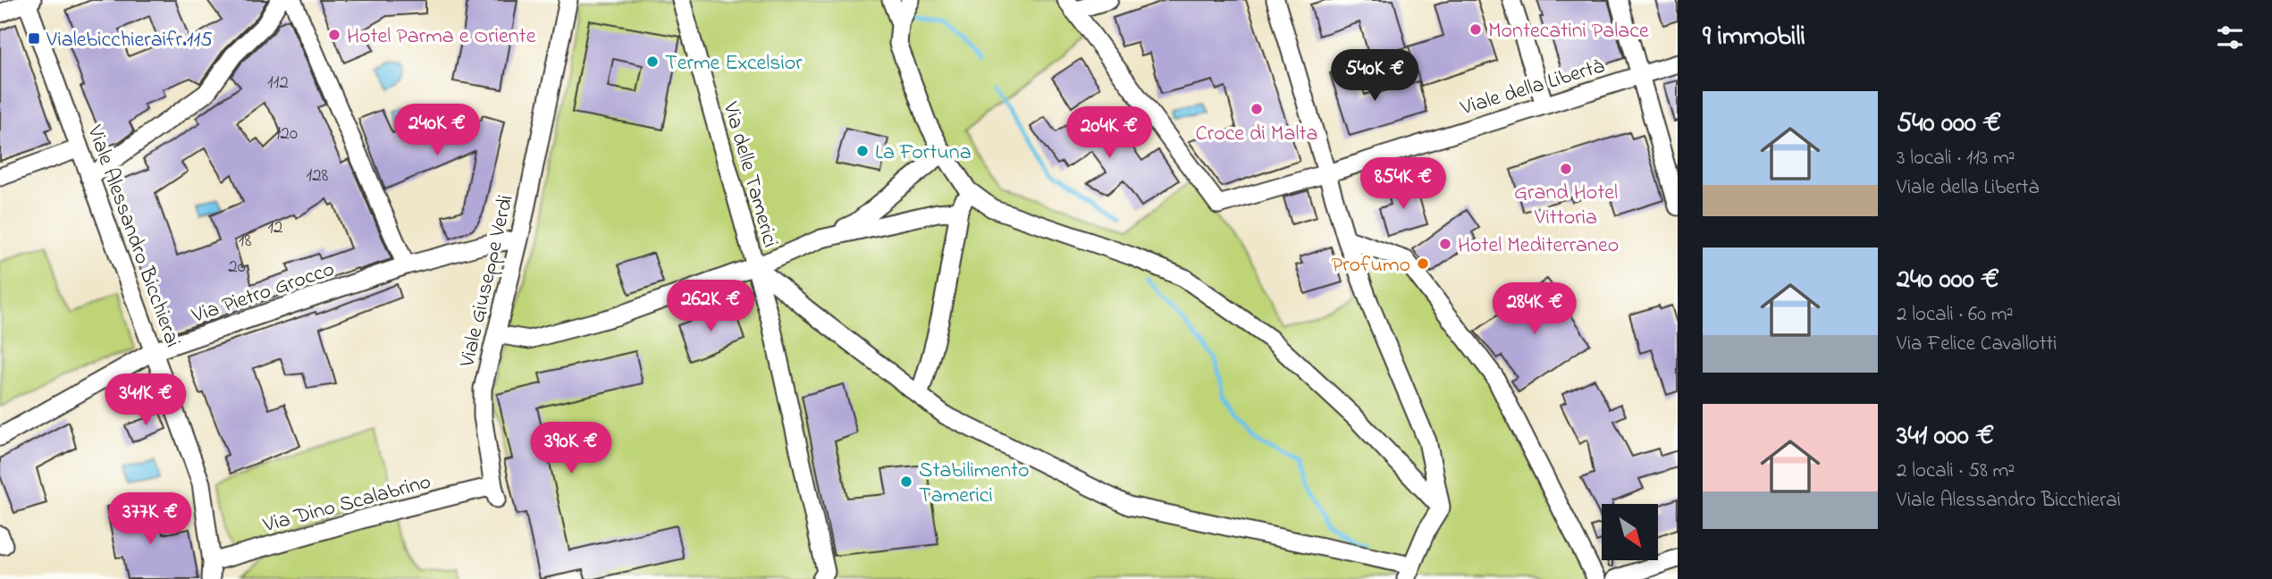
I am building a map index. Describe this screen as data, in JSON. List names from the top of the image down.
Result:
{
  "streets": {
    "street": [
      "Viale della Libertà",
      "Via delle Tamerici",
      "Viale Alessandro Bicchierai",
      "Viale Giuseppe Verdi",
      "Via Pietro Grocco",
      "Via Dino Scalabrino"
    ]
  },
  "crossings": [
    ["Viale Alessandro Bicchierai", "Via Pietro Grocco"],
    ["Viale Alessandro Bicchierai", "Via Dino Scalabrino"],
    ["Viale Giuseppe Verdi", "Via Pietro Grocco"],
    ["Viale Giuseppe Verdi", "Via Dino Scalabrino"]
  ],
  "places": {
    "other": [
      "Montecatini Palace",
      "Hotel Parma e Oriente",
      "Terme Excelsior",
      "Croce di Malta",
      "La Fortuna",
      "Grand Hotel Vittoria",
      "Hotel Mediterraneo",
      "Profumo",
      "Stabilimento Tamerici"
    ],
    "transit": ["Vialebicchieraifr.115"]
  },
  "house_numbers": [
    "112",
    "120",
    "128",
    "12",
    "18",
    "20"
  ],
  "north": "bottom right",
  "page": {
    "heading": "9 immobili",
    "price": [
      "540K €",
      "240K €",
      "204K €",
      "854K €",
      "262K €",
      "284K €",
      "341K €",
      "390K €",
      "377K €"
    ],
    "list": [
      {
        "name": "540 000 €",
        "note": "3 locali · 113 m² · Viale della Libertà"
      },
      {
        "name": "240 000 €",
        "note": "2 locali · 60 m² · Via Felice Cavallotti"
      },
      {
        "name": "341 000 €",
        "note": "2 locali · 58 m² · Viale Alessandro Bicchierai"
      }
    ]
  }
}
